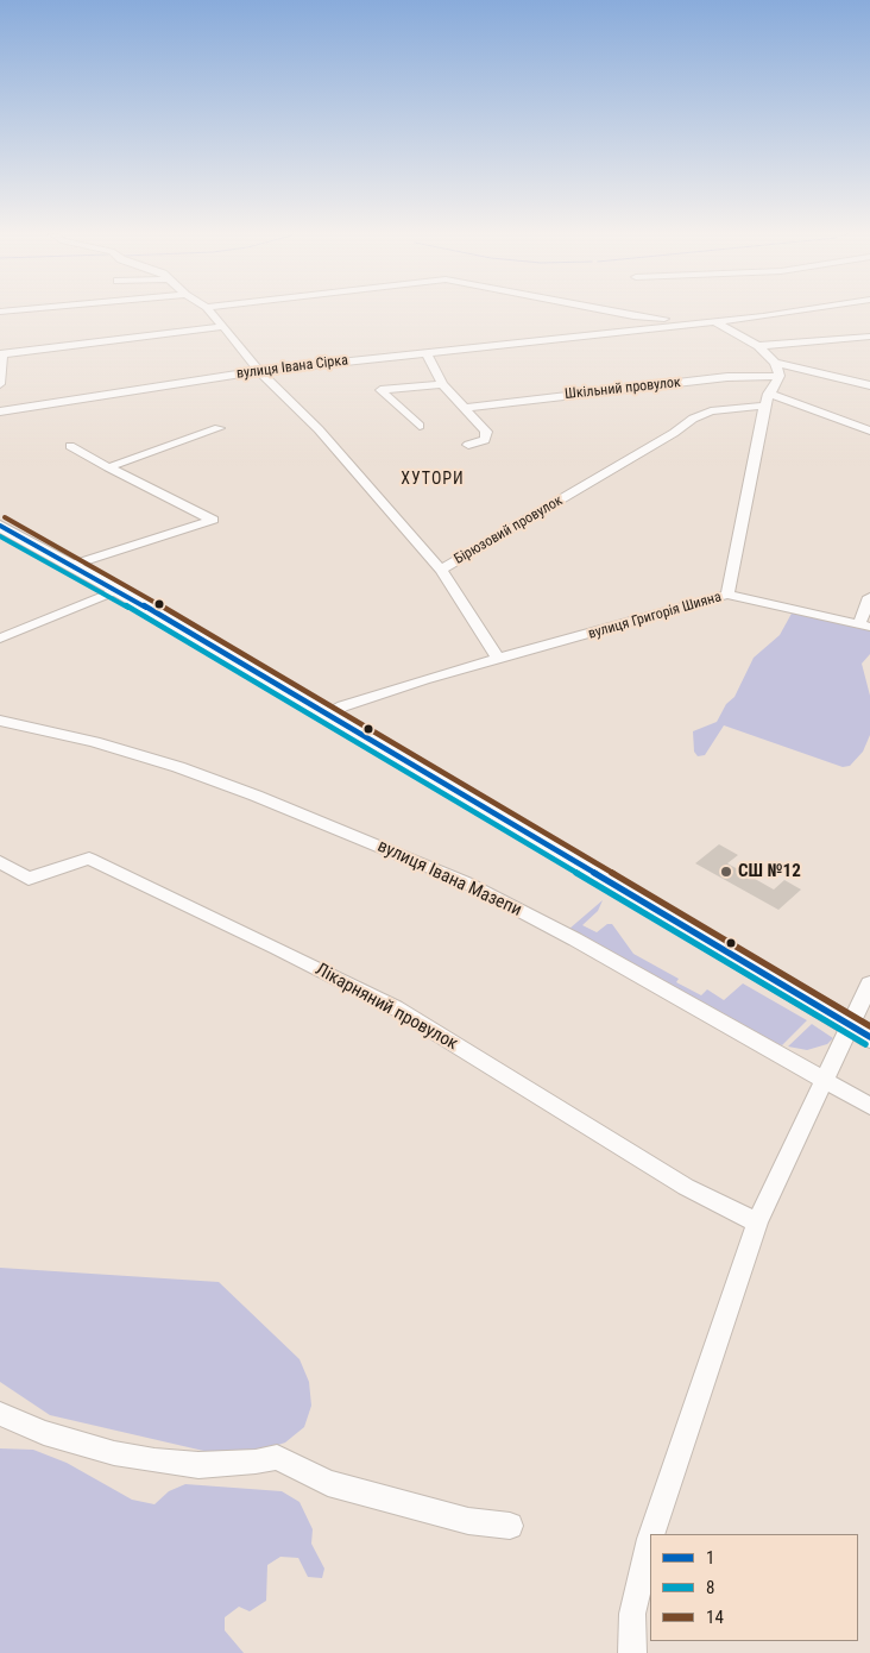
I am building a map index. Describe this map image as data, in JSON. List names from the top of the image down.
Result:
{
  "streets": {
    "street": [
      "вулиця Івана Сірка",
      "Шкільний провулок",
      "Бірюзовий провулок",
      "вулиця Григорія Шияна",
      "вулиця Івана Мазепи",
      "Лікарняний провулок"
    ]
  },
  "crossings": [
    ["вулиця Івана Сірка", "Бірюзовий провулок"],
    ["Шкільний провулок", "вулиця Григорія Шияна"],
    ["Бірюзовий провулок", "вулиця Григорія Шияна"]
  ],
  "districts": ["ХУТОРИ"],
  "places": ["СШ №12"],
  "lines": ["transit line 14", "transit line 1", "transit line 8"],
  "legend": ["1", "8", "14"]
}
